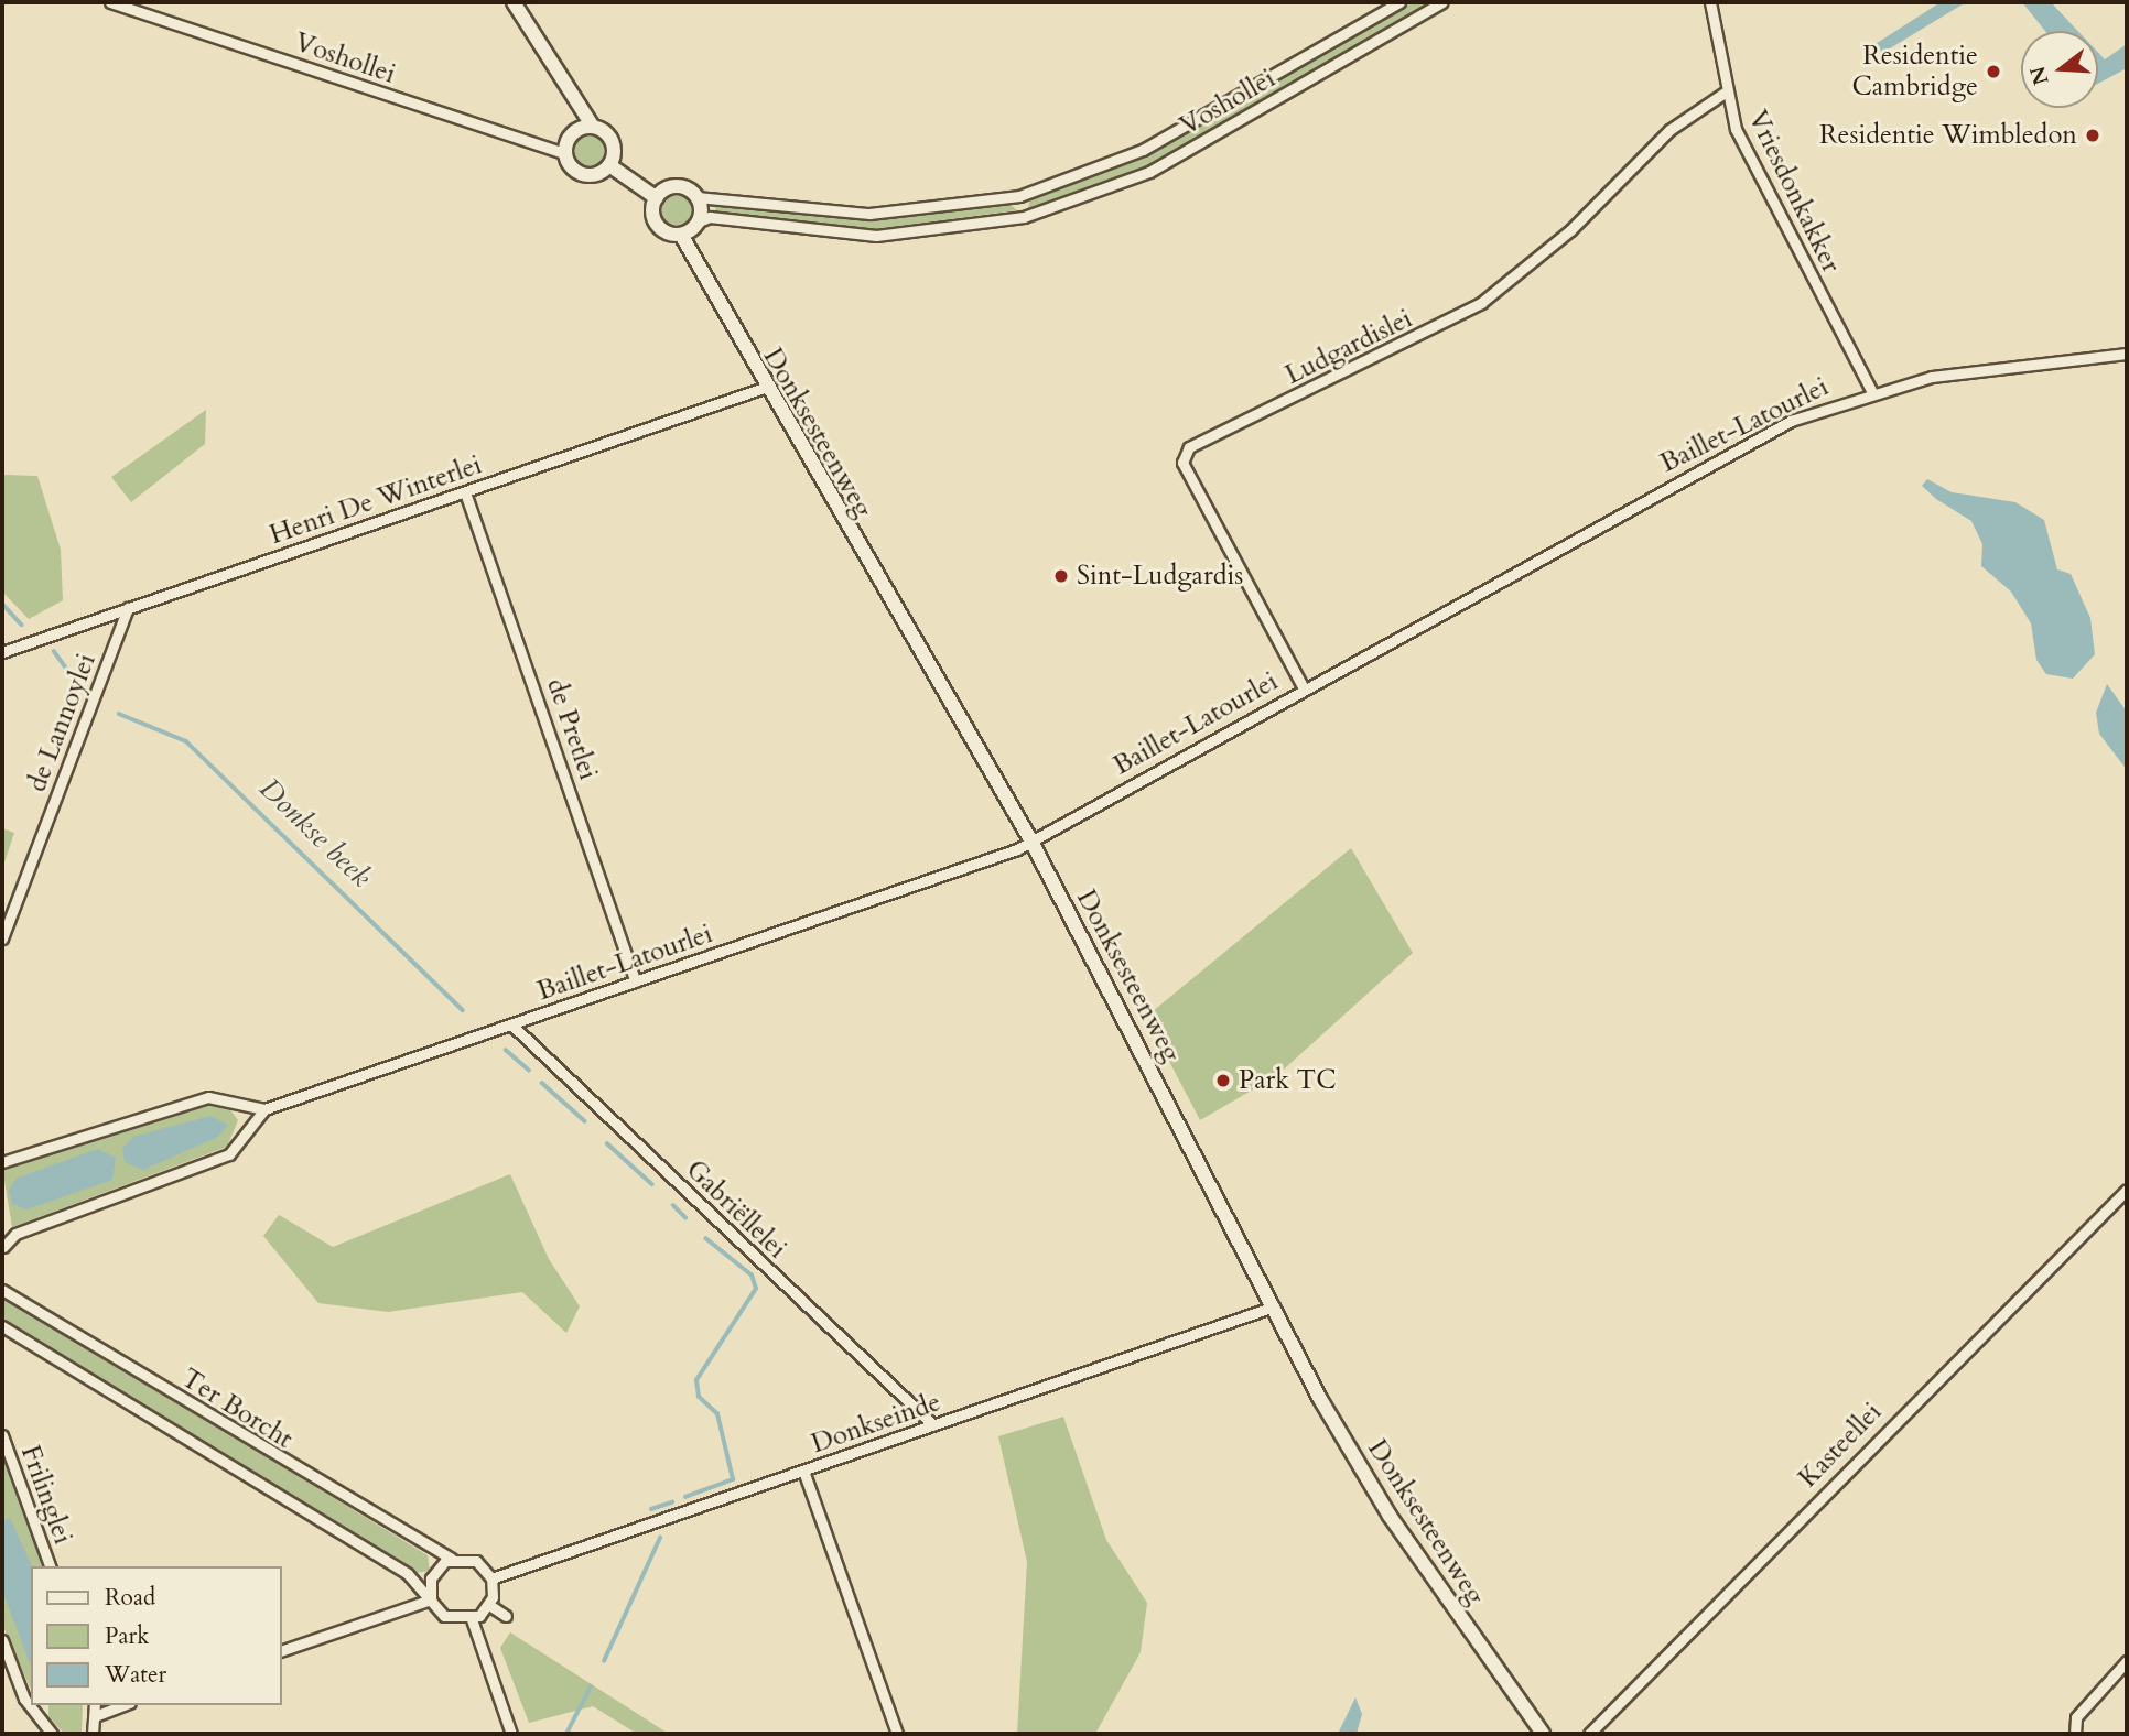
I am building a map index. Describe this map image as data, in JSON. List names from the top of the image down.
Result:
{
  "streets": {
    "street": [
      "Voshollei",
      "Vriesdonkakker",
      "Ludgardislei",
      "Baillet-Latourlei",
      "Donksesteenweg",
      "Henri De Winterlei",
      "de Lannoylei",
      "de Pretlei",
      "Gabriëllelei",
      "Ter Borcht",
      "Donkseinde",
      "Kasteellei",
      "Frilinglei"
    ]
  },
  "crossings": [
    ["Voshollei", "Donksesteenweg"],
    ["Vriesdonkakker", "Ludgardislei"],
    ["Vriesdonkakker", "Baillet-Latourlei"],
    ["Ludgardislei", "Baillet-Latourlei"],
    ["Baillet-Latourlei", "Donksesteenweg"],
    ["Baillet-Latourlei", "de Pretlei"],
    ["Baillet-Latourlei", "Gabriëllelei"],
    ["Donksesteenweg", "Henri De Winterlei"],
    ["Donksesteenweg", "Donkseinde"],
    ["Henri De Winterlei", "de Lannoylei"],
    ["Henri De Winterlei", "de Pretlei"],
    ["Gabriëllelei", "Donkseinde"],
    ["Ter Borcht", "Donkseinde"]
  ],
  "water": ["Donkse beek"],
  "places": [
    "Residentie Cambridge",
    "Residentie Wimbledon",
    "Sint-Ludgardis",
    "Park TC"
  ],
  "legend": ["Road", "Park", "Water"],
  "north": "left"
}
